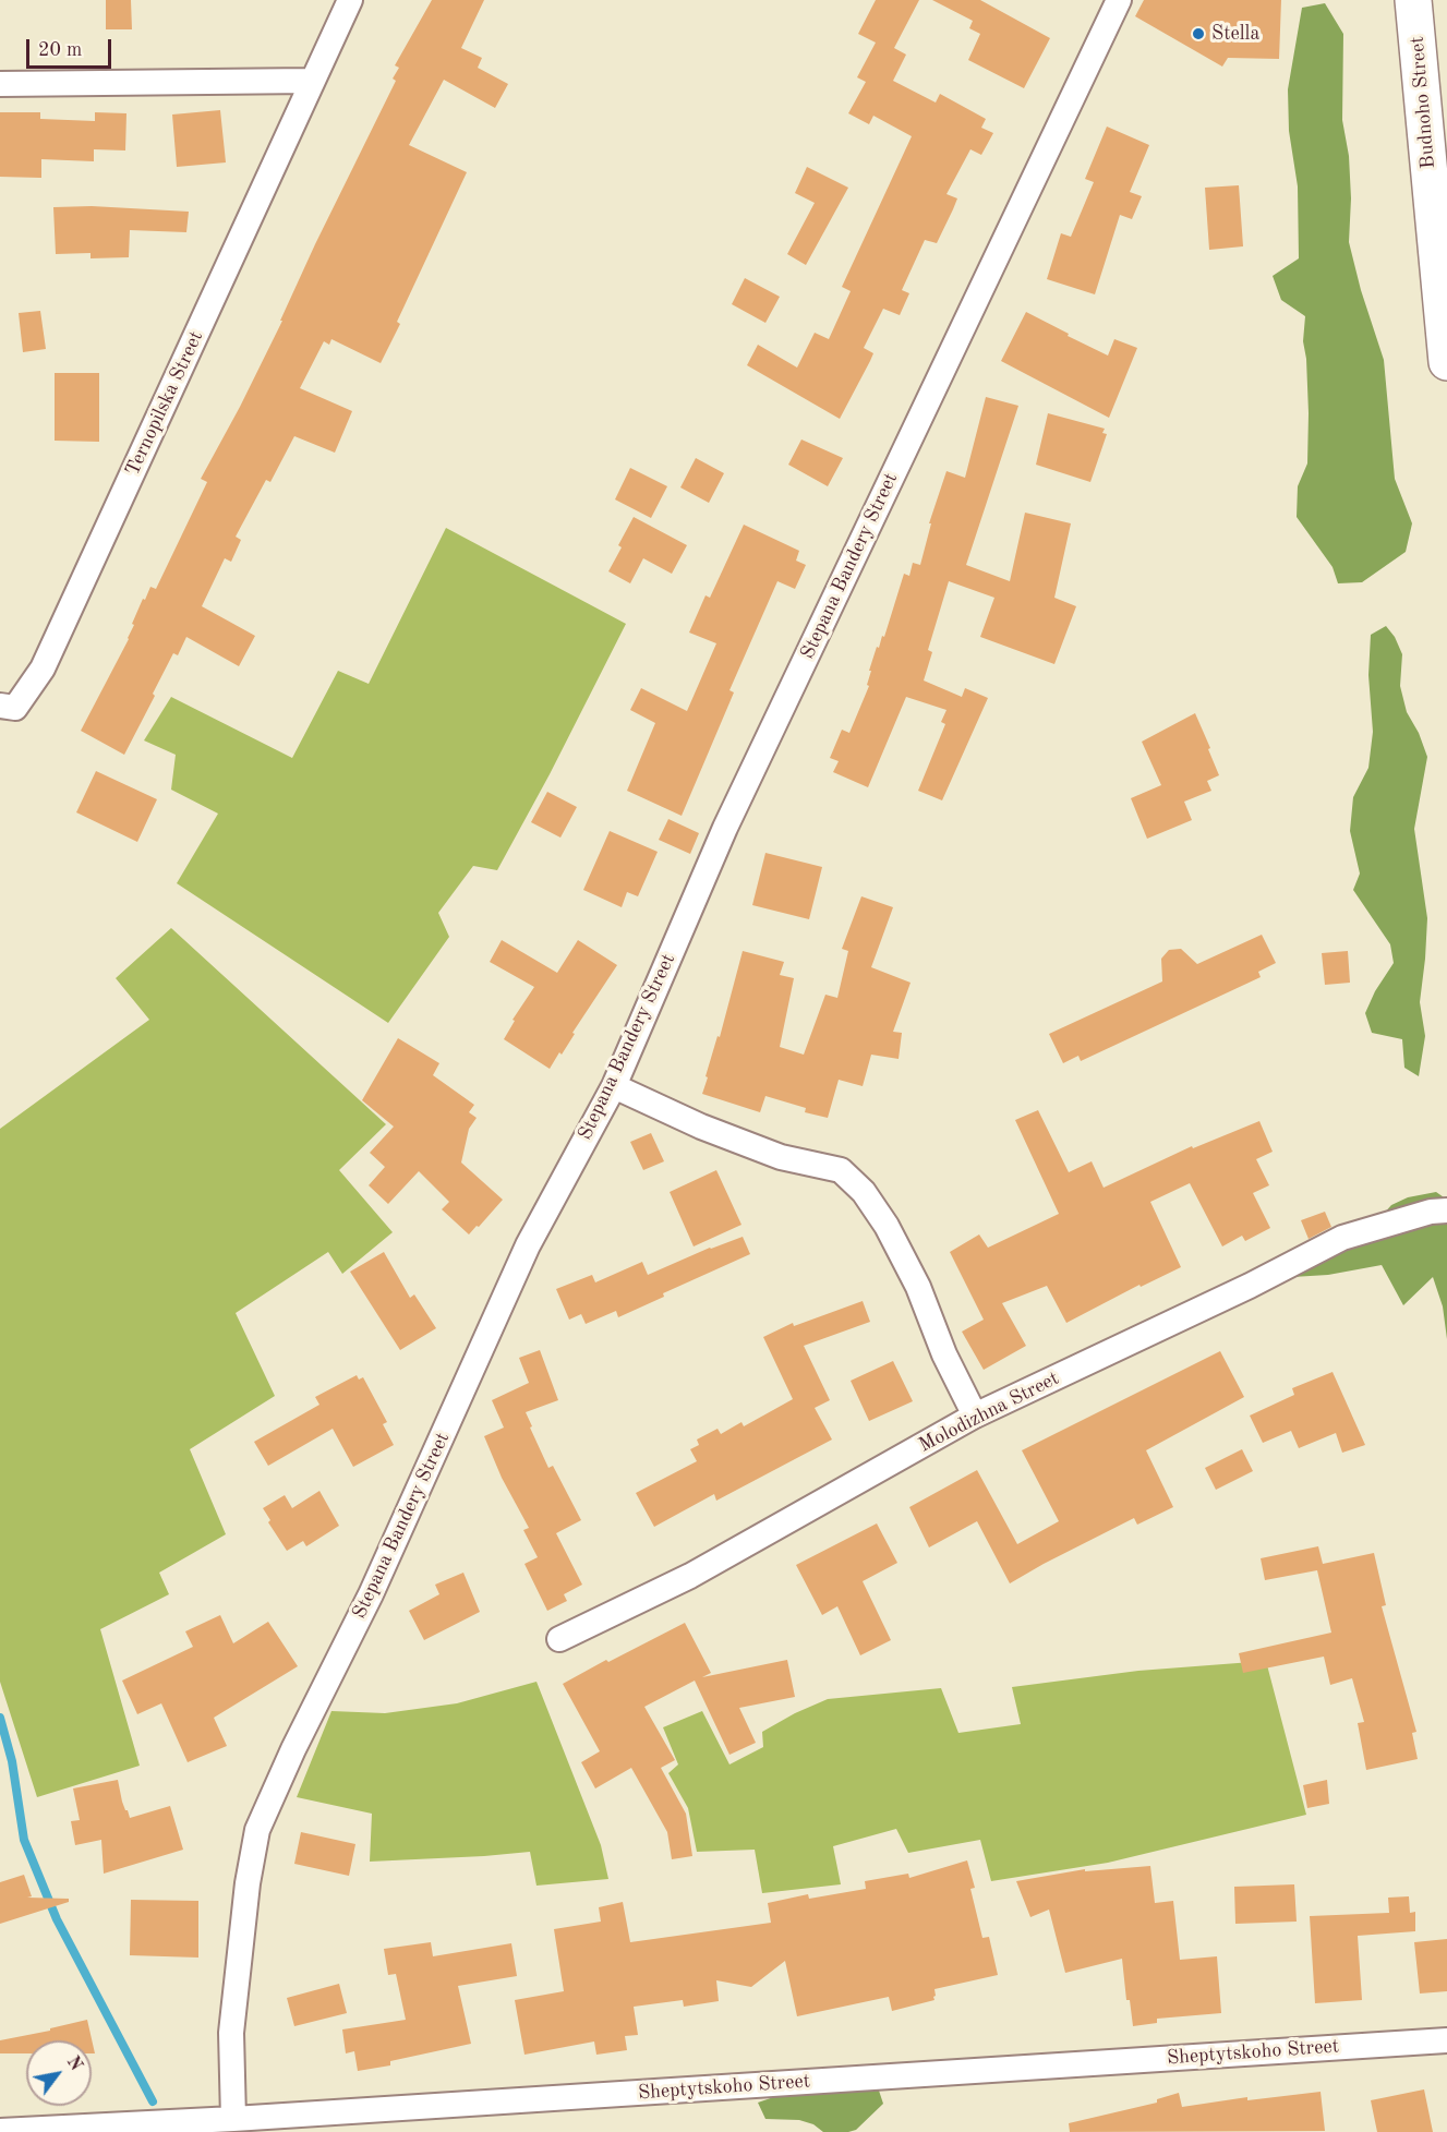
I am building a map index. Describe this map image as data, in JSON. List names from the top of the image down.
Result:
{
  "streets": {
    "highway": ["Budnoho Street"],
    "street": [
      "Ternopilska Street",
      "Stepana Bandery Street",
      "Molodizhna Street",
      "Sheptytskoho Street"
    ]
  },
  "crossings": [
    ["Stepana Bandery Street", "Sheptytskoho Street"]
  ],
  "places": ["Stella"],
  "scale_bar": "20 m",
  "north": "top right"
}
